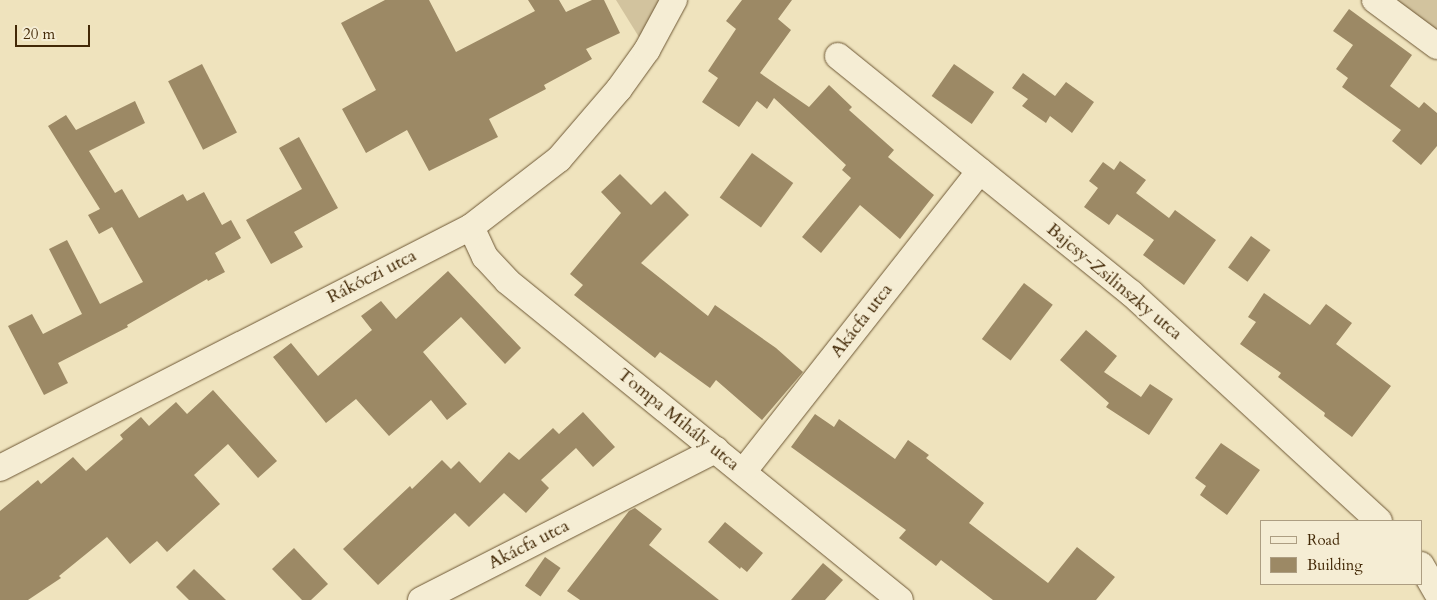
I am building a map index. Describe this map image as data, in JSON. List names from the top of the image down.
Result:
{
  "streets": {
    "street": [
      "Rákóczi utca",
      "Bajcsy-Zsilinszky utca",
      "Akácfa utca",
      "Tompa Mihály utca"
    ]
  },
  "crossings": [
    ["Rákóczi utca", "Tompa Mihály utca"],
    ["Bajcsy-Zsilinszky utca", "Akácfa utca"],
    ["Akácfa utca", "Tompa Mihály utca"]
  ],
  "legend": ["Road", "Building"],
  "scale_bar": "20 m"
}
